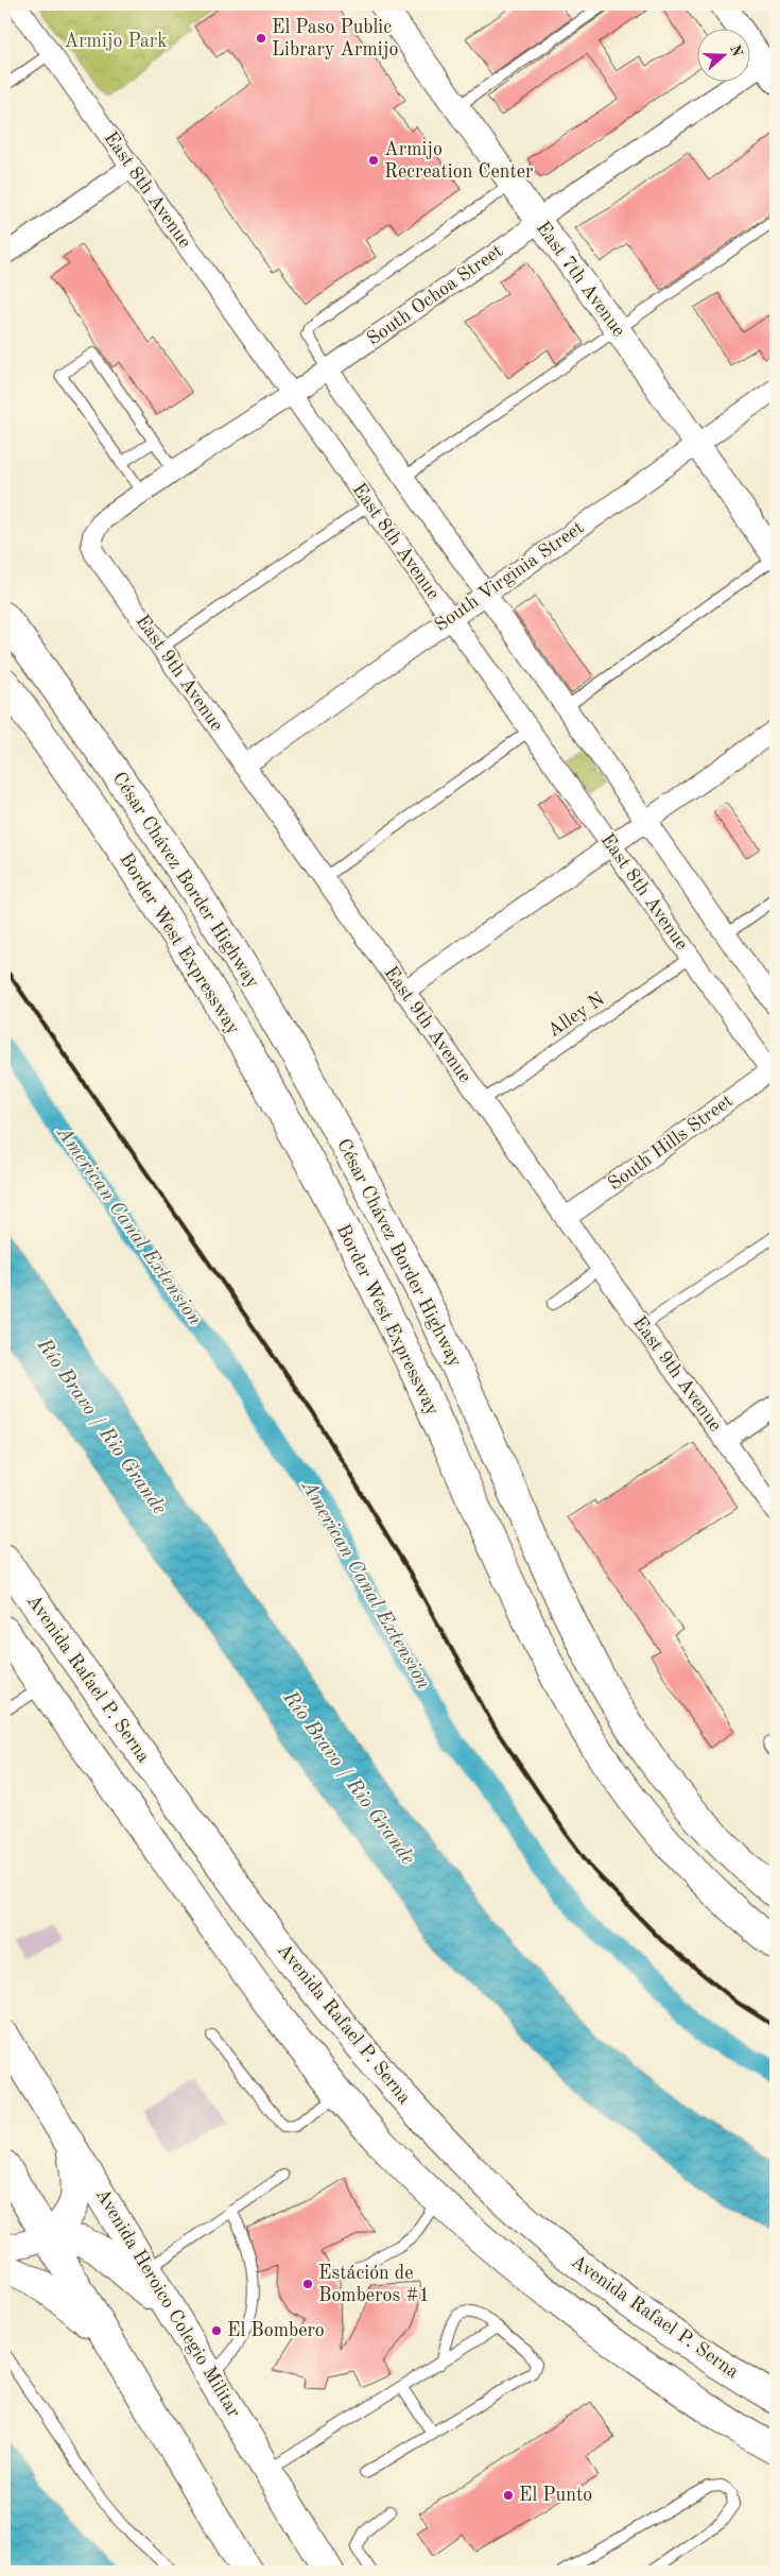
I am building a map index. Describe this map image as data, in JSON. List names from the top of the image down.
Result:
{
  "streets": {
    "main road": [
      "César Chávez Border Highway",
      "Border West Expressway",
      "Avenida Rafael P. Serna",
      "Avenida Heroico Colegio Militar"
    ],
    "street": [
      "East 8th Avenue",
      "East 7th Avenue",
      "South Ochoa Street",
      "South Virginia Street",
      "East 9th Avenue",
      "South Hills Street"
    ],
    "lane": ["Alley N"]
  },
  "crossings": [
    ["East 8th Avenue", "South Ochoa Street"],
    ["East 8th Avenue", "South Virginia Street"],
    ["East 8th Avenue", "Alley N"],
    ["East 8th Avenue", "South Hills Street"],
    ["East 7th Avenue", "South Ochoa Street"],
    ["East 7th Avenue", "South Virginia Street"],
    ["South Ochoa Street", "East 9th Avenue"],
    ["South Virginia Street", "East 9th Avenue"],
    ["East 9th Avenue", "Alley N"],
    ["East 9th Avenue", "South Hills Street"]
  ],
  "water": ["American Canal Extension", "Río Bravo / Rio Grande"],
  "parks": ["Armijo Park"],
  "places": [
    "El Paso Public Library Armijo",
    "Armijo Recreation Center",
    "Estáción de Bomberos #1",
    "El Bombero",
    "El Punto"
  ],
  "north": "right"
}
